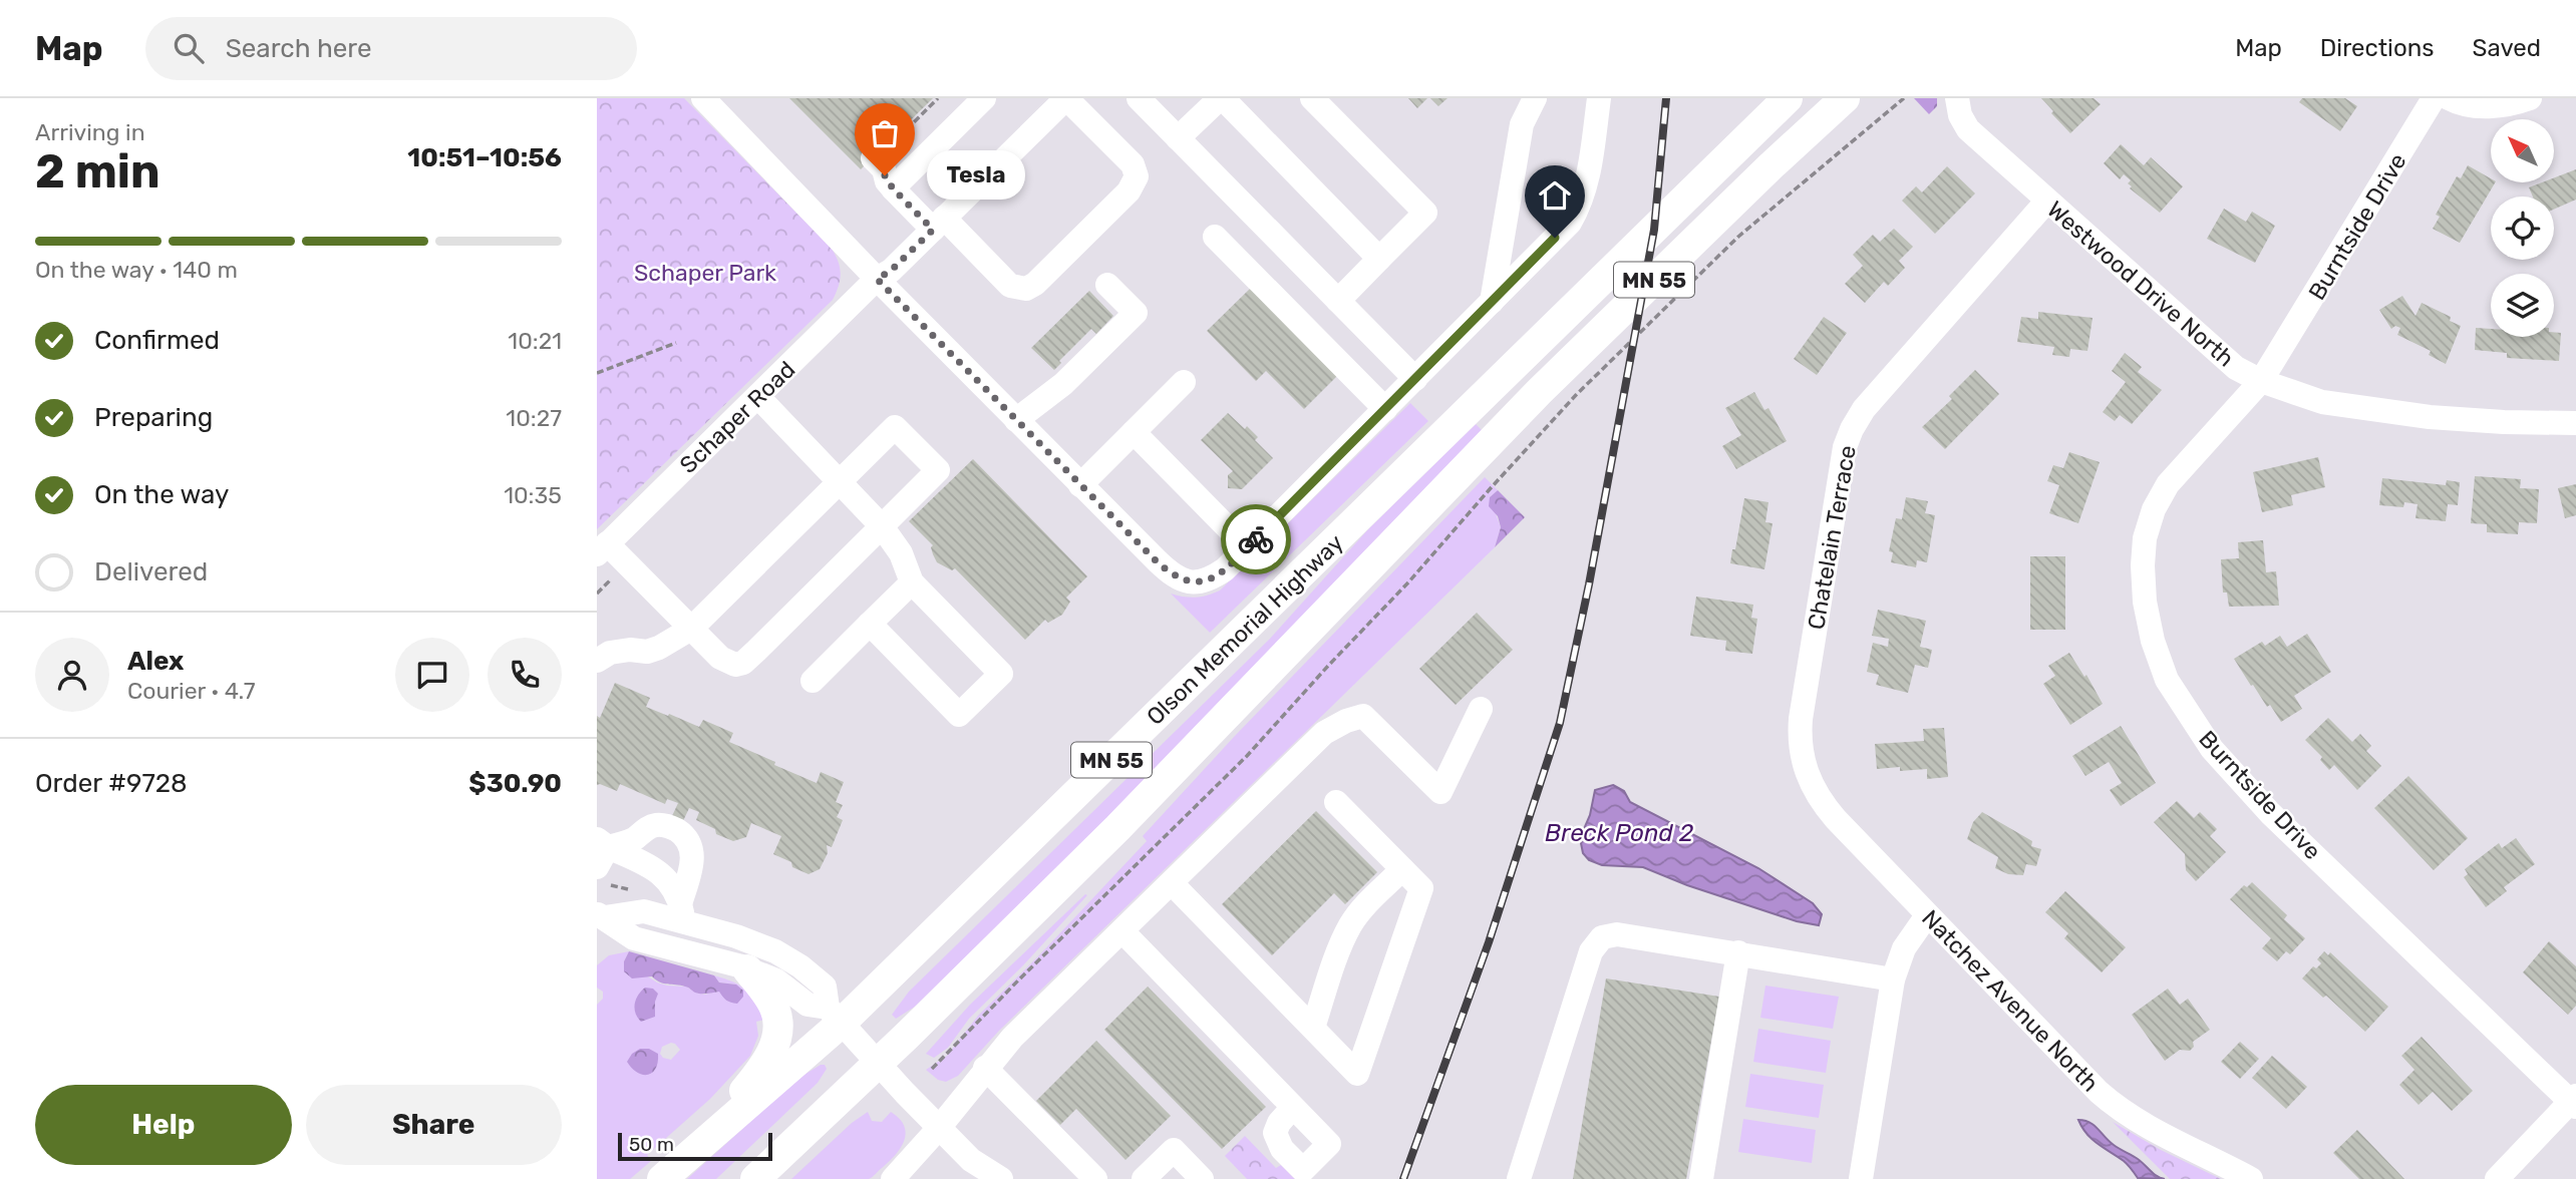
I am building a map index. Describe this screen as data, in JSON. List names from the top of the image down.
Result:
{
  "streets": {
    "main road": ["MN 55", "Olson Memorial Highway"],
    "street": [
      "Burntside Drive",
      "Westwood Drive North",
      "Schaper Road",
      "Chatelain Terrace",
      "Natchez Avenue North"
    ]
  },
  "crossings": [
    ["Burntside Drive", "Westwood Drive North"],
    ["Westwood Drive North", "Chatelain Terrace"],
    ["Chatelain Terrace", "Natchez Avenue North"]
  ],
  "water": ["Breck Pond 2"],
  "parks": ["Schaper Park"],
  "places": ["Tesla"],
  "scale_bar": "50 m",
  "north": "top left",
  "page": {
    "header": "Map",
    "search": "Search here",
    "nav": ["Map", "Directions", "Saved"],
    "heading": ["2 min", "Arriving in", "10:51–10:56"],
    "panel": [
      "Alex",
      "Courier · 4.7",
      "Order #9728",
      "$30.90"
    ],
    "bubble": "Tesla",
    "bar": "On the way · 140 m",
    "list": [
      ["Confirmed", "10:21"],
      ["Preparing", "10:27"],
      ["On the way", "10:35"],
      "Delivered"
    ],
    "buttons": ["Help", "Share"],
    "scale": "50 m"
  }
}
